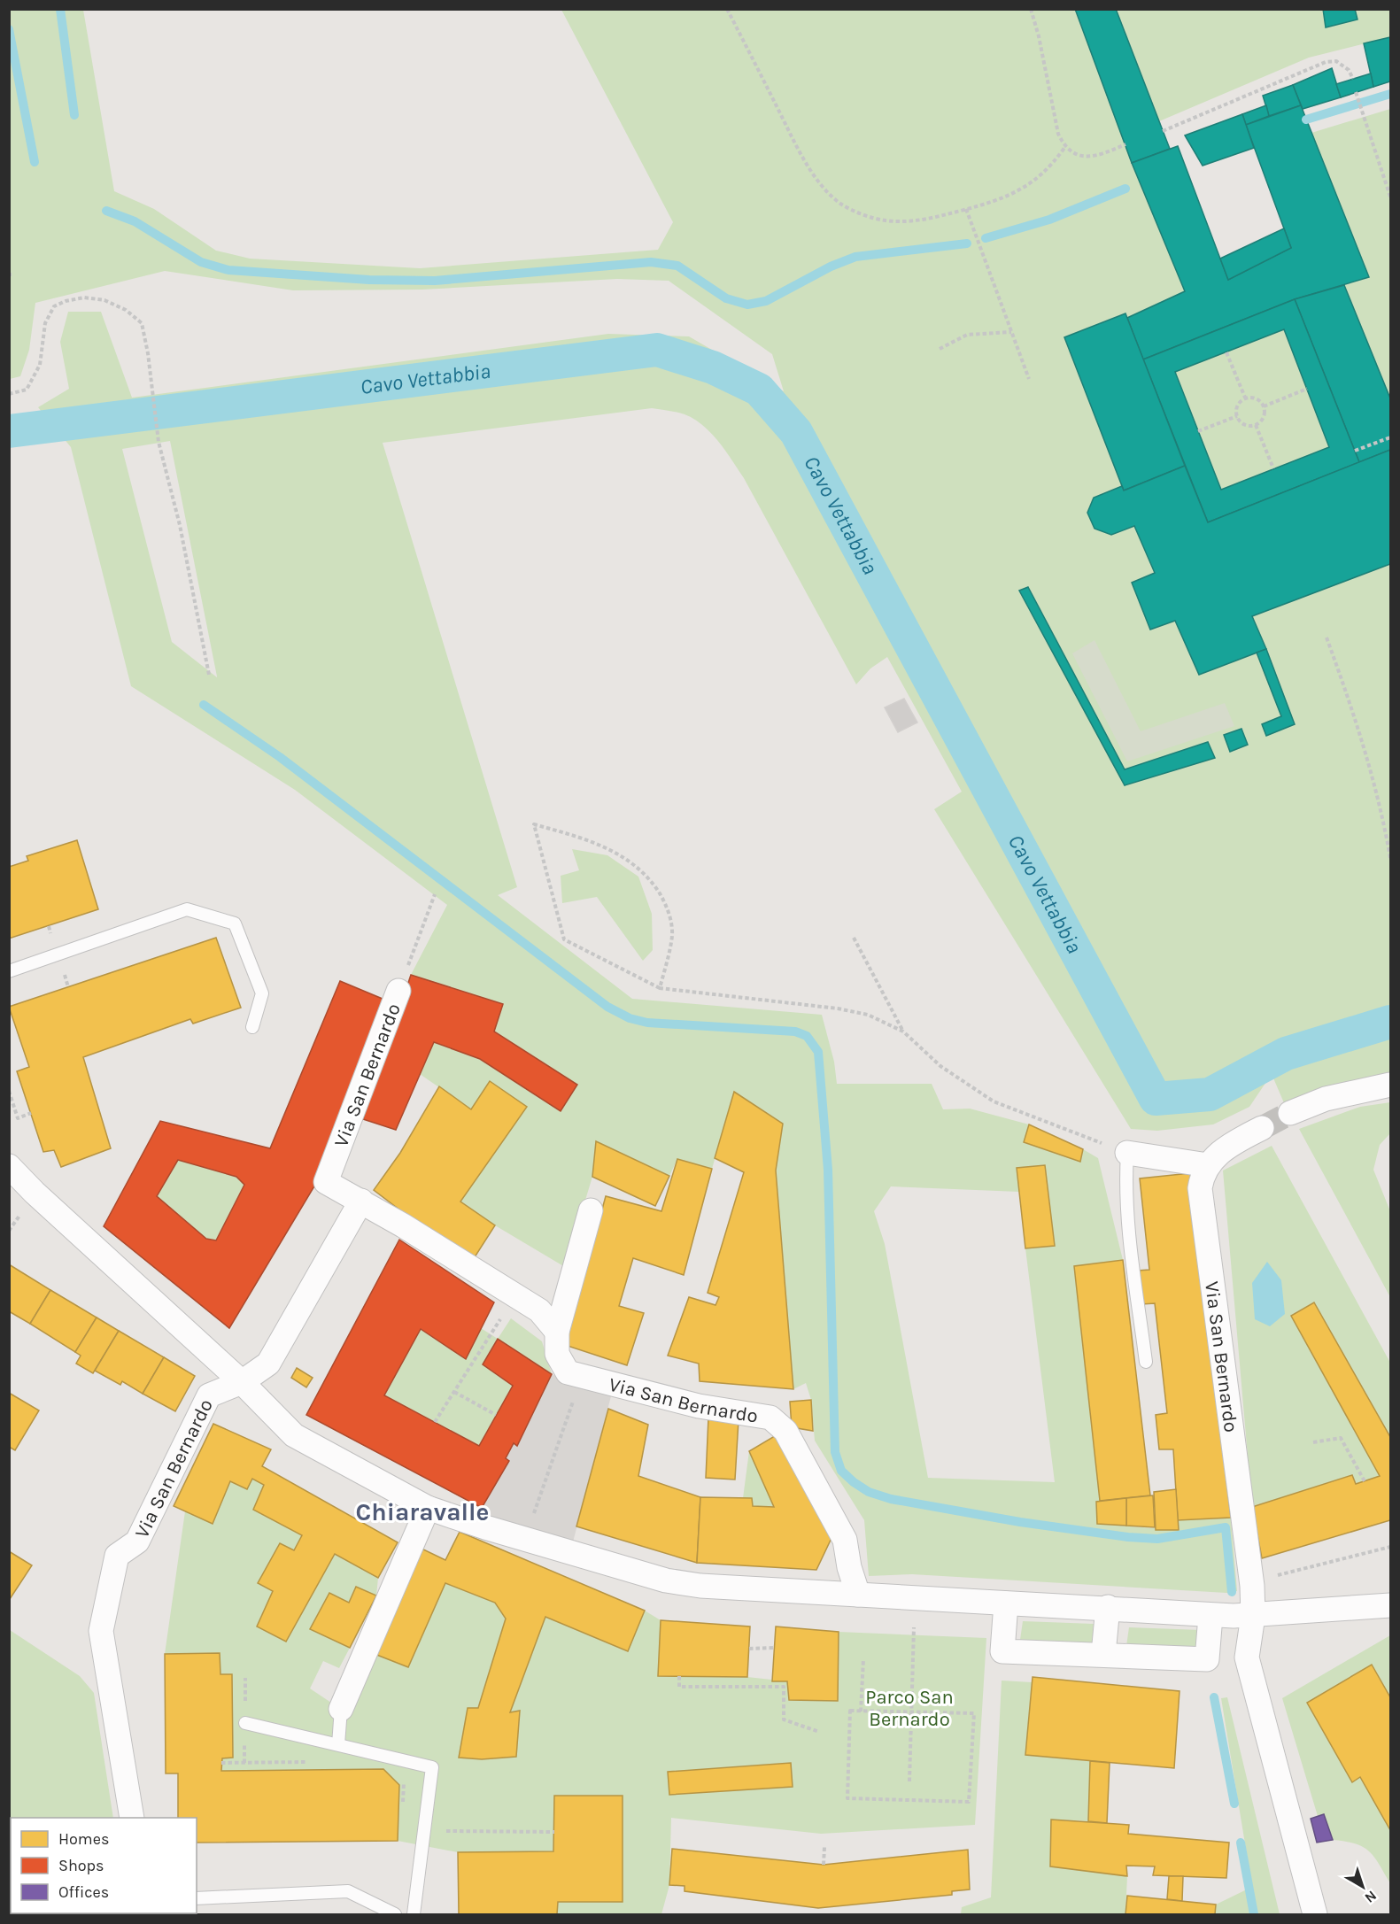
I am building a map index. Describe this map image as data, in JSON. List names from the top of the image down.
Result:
{
  "streets": {
    "street": ["Via San Bernardo"]
  },
  "districts": ["Chiaravalle"],
  "water": ["Cavo Vettabbia"],
  "parks": ["Parco San Bernardo"],
  "legend": ["Homes", "Shops", "Offices"],
  "north": "bottom right"
}
